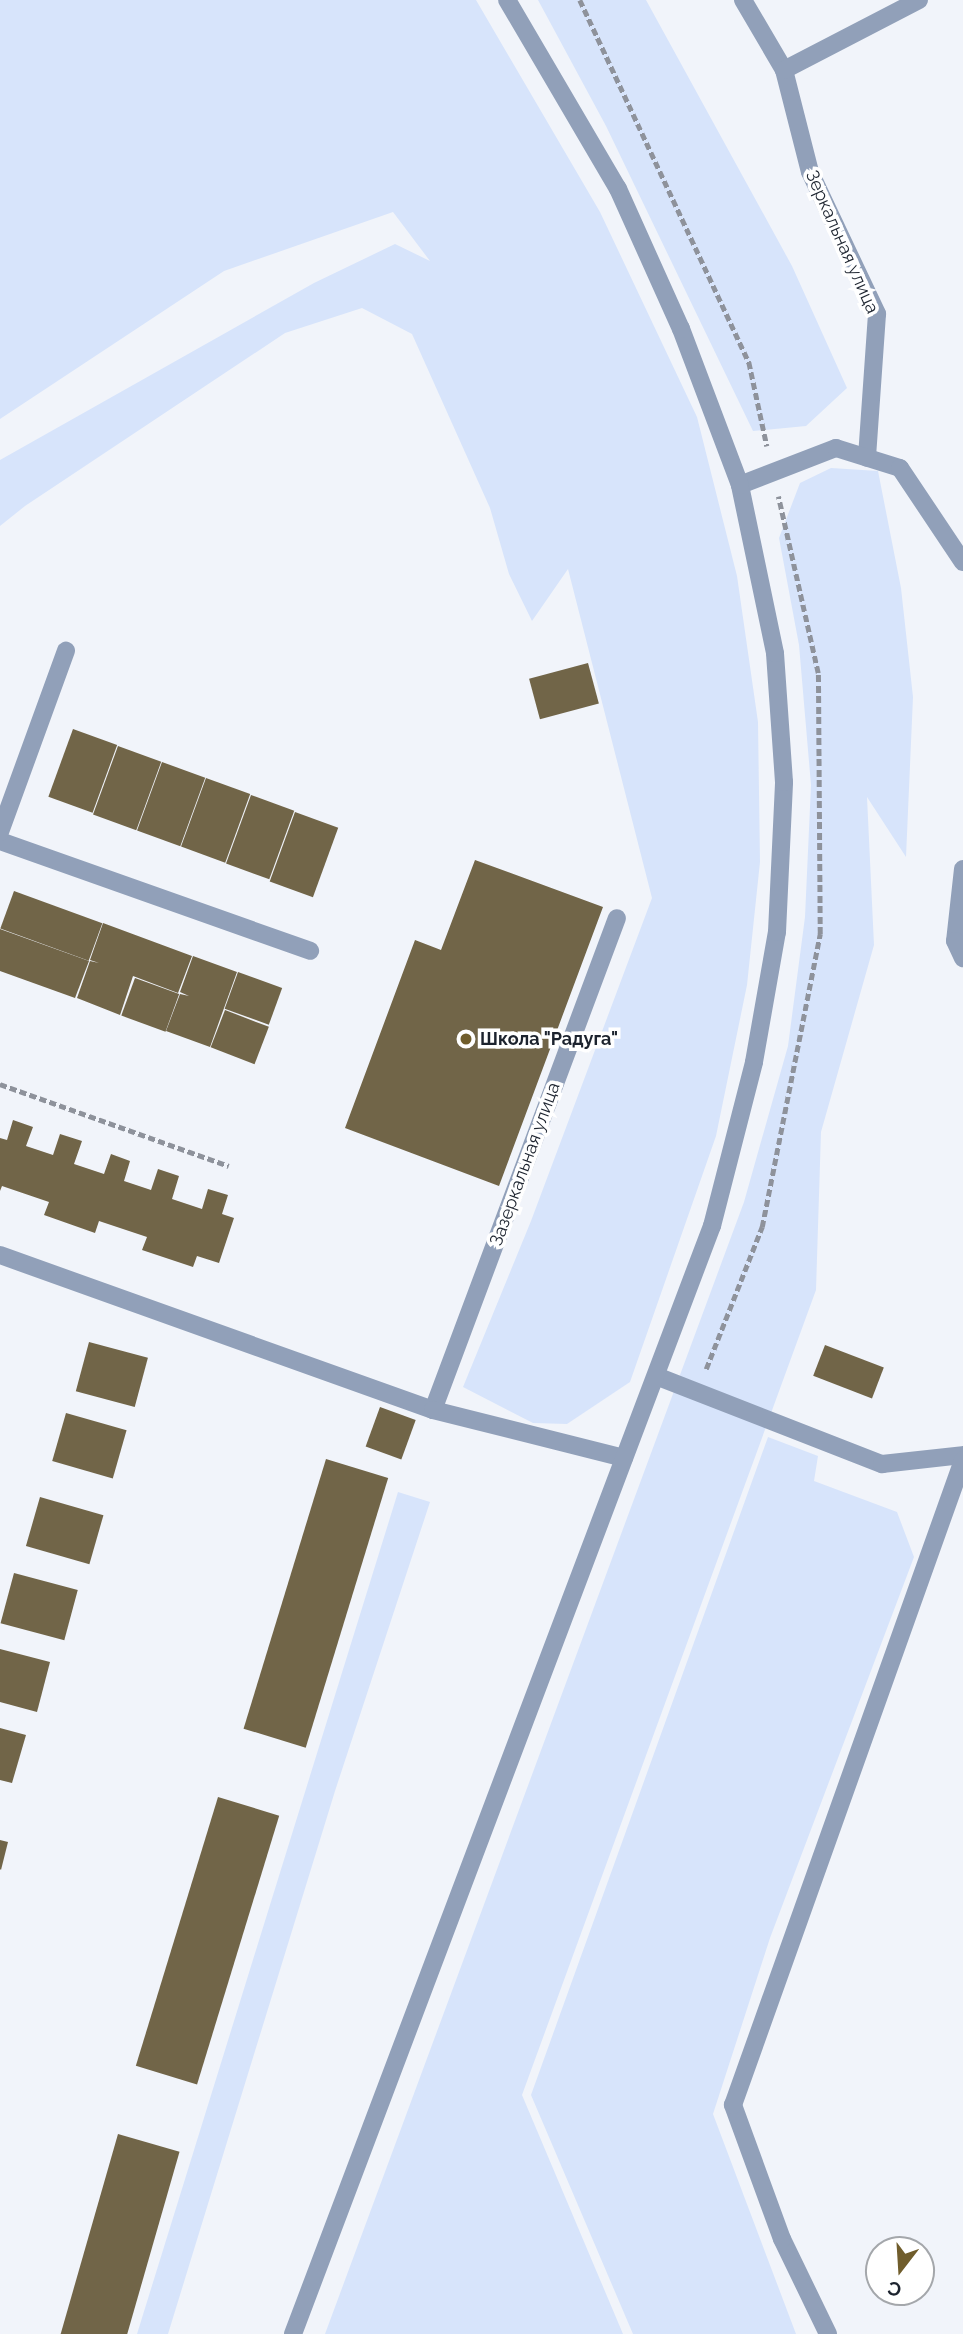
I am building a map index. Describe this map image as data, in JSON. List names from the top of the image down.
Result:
{
  "streets": {
    "street": ["Зеркальная улица", "Зазеркальная улица"]
  },
  "places": ["Школа \"Радуга\""],
  "north": "bottom"
}
